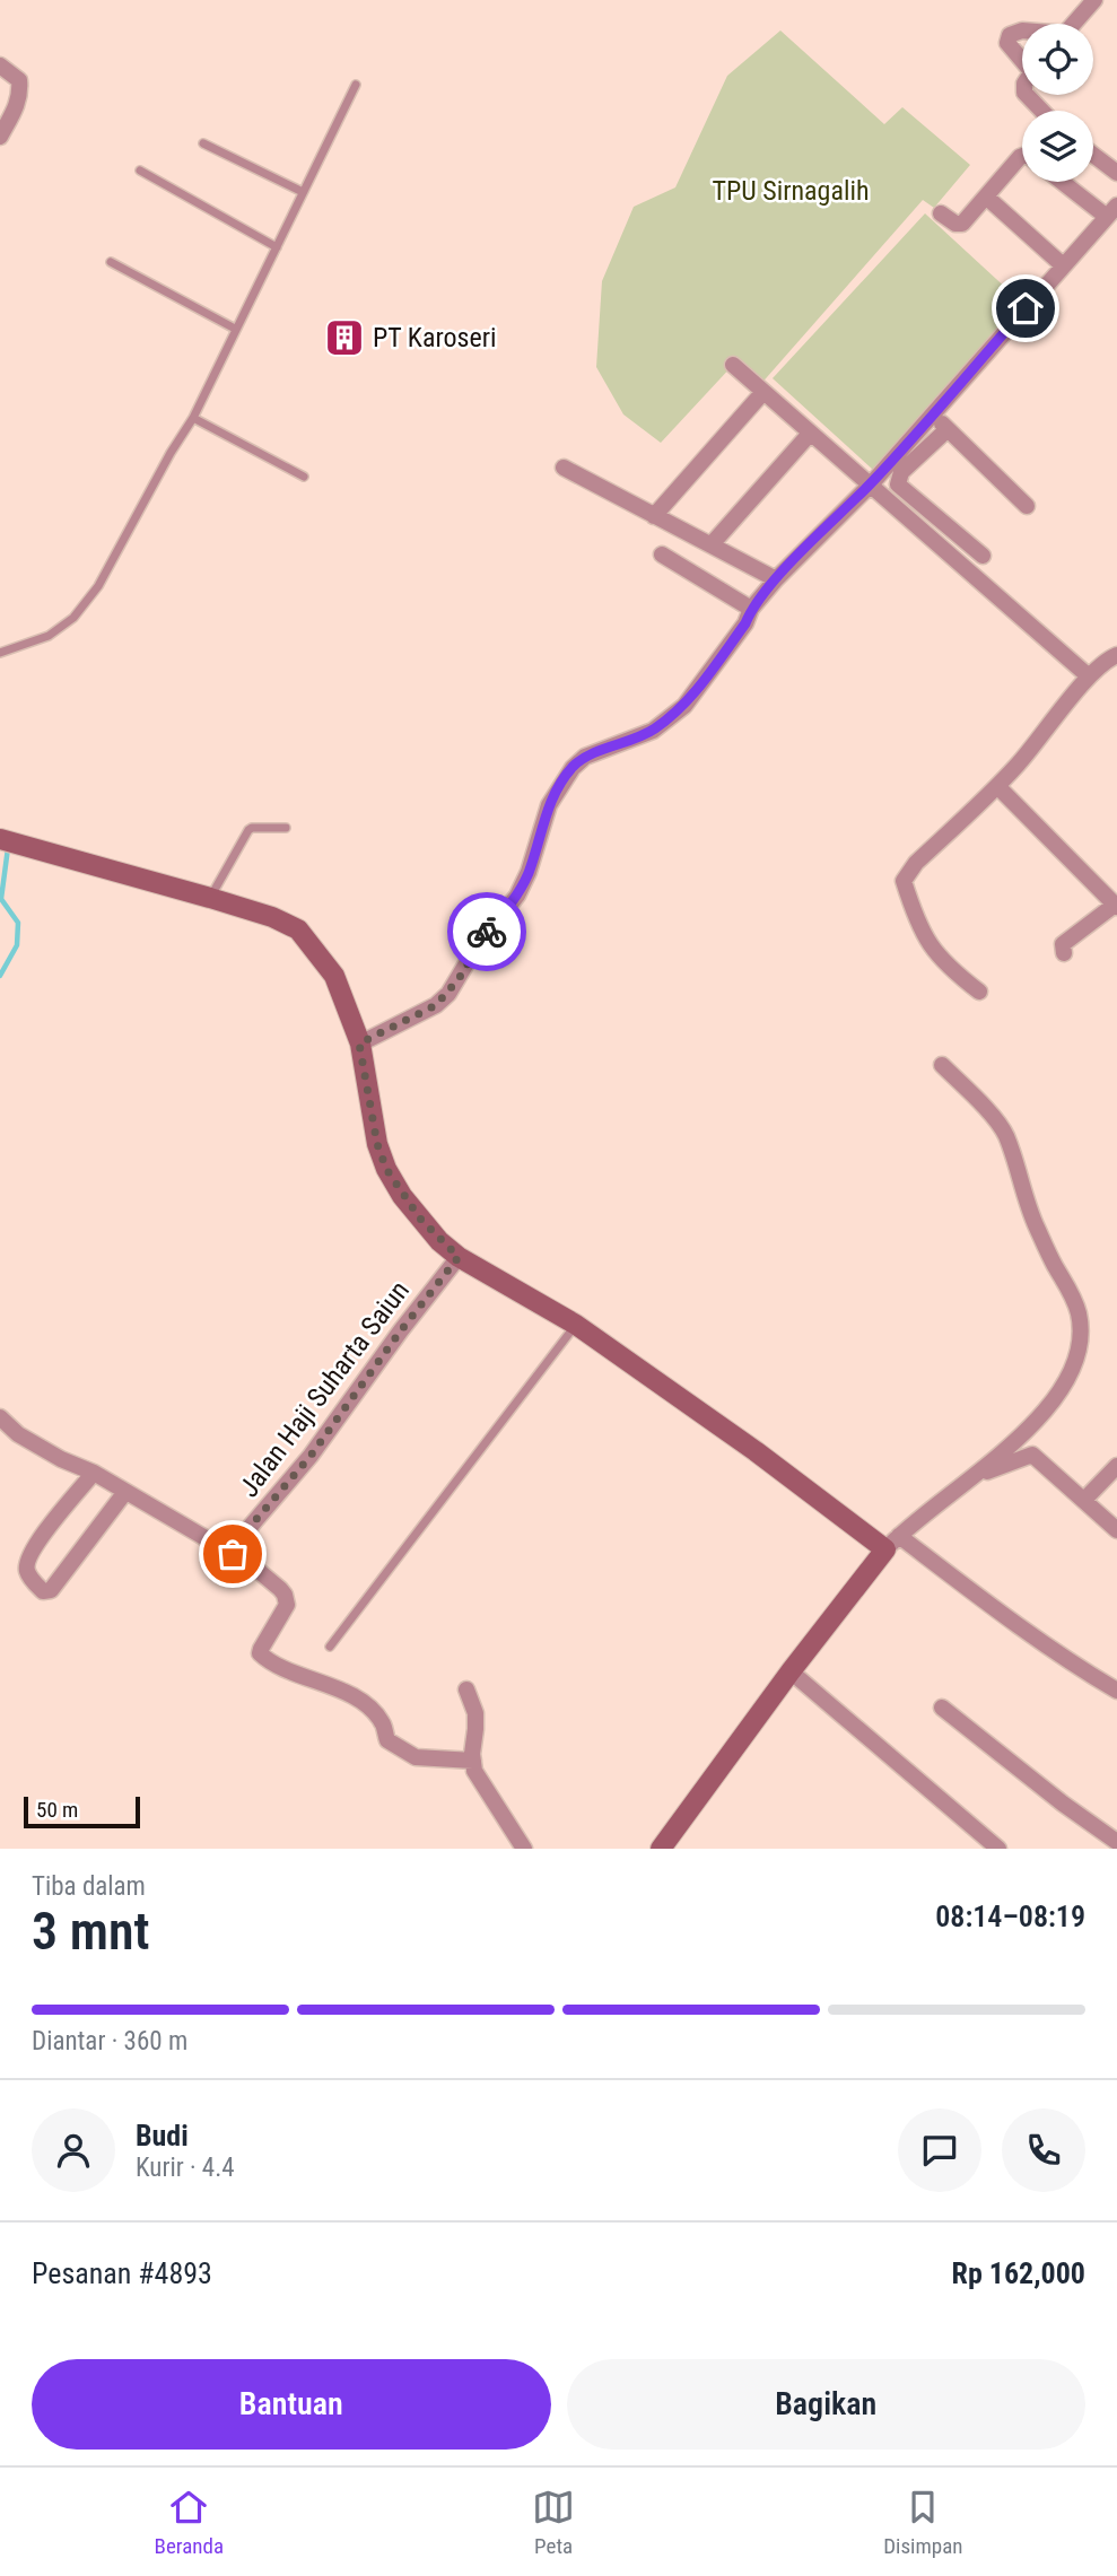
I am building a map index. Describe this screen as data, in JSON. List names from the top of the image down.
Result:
{
  "streets": {
    "street": ["Jalan Haji Suharta Saiun"]
  },
  "parks": ["TPU Sirnagalih"],
  "places": {
    "building": ["PT Karoseri"]
  },
  "scale_bar": "50 m",
  "page": {
    "scale": "50 m",
    "heading": ["3 mnt", "Tiba dalam", "08:14–08:19"],
    "panel": [
      "Budi",
      "Kurir · 4.4",
      "Pesanan #4893",
      "Rp 162,000"
    ],
    "bar": "Diantar · 360 m",
    "buttons": ["Bantuan", "Bagikan"],
    "tabs": ["Beranda", "Peta", "Disimpan"]
  }
}
